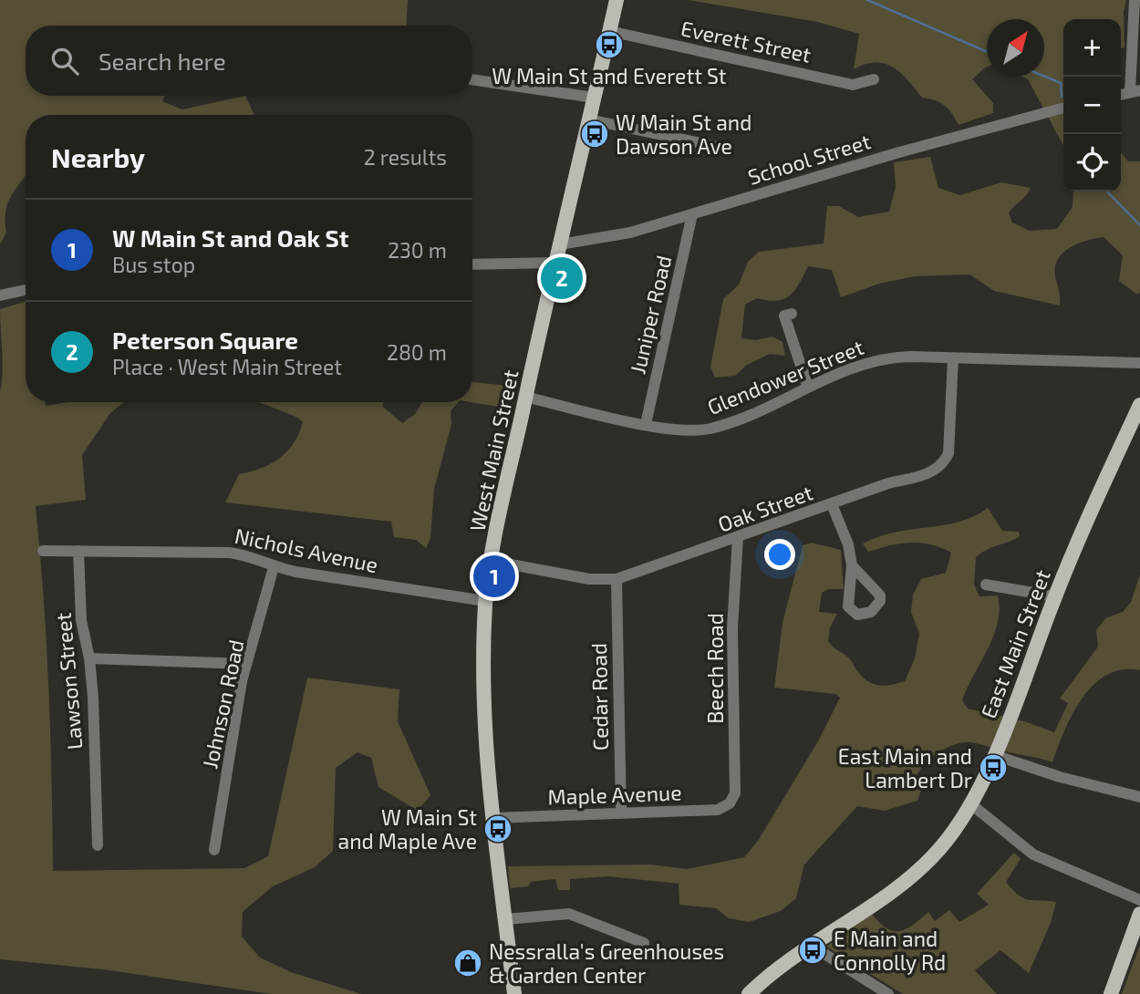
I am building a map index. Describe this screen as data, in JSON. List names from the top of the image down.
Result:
{
  "streets": {
    "main road": ["West Main Street", "East Main Street"],
    "street": [
      "Everett Street",
      "School Street",
      "Juniper Road",
      "Glendower Street",
      "Oak Street",
      "Nichols Avenue",
      "Beech Road",
      "Lawson Street",
      "Cedar Road",
      "Johnson Road",
      "Maple Avenue"
    ]
  },
  "crossings": [
    ["Everett Street", "West Main Street"],
    ["School Street", "Juniper Road"],
    ["School Street", "West Main Street"],
    ["Juniper Road", "Glendower Street"],
    ["Glendower Street", "West Main Street"],
    ["Glendower Street", "Oak Street"],
    ["West Main Street", "Oak Street"],
    ["West Main Street", "Nichols Avenue"],
    ["West Main Street", "Maple Avenue"],
    ["Oak Street", "Beech Road"],
    ["Oak Street", "Cedar Road"],
    ["Nichols Avenue", "Lawson Street"],
    ["Nichols Avenue", "Johnson Road"],
    ["Beech Road", "Maple Avenue"],
    ["Cedar Road", "Maple Avenue"]
  ],
  "places": {
    "bus stop": [
      "W Main St and Everett St",
      "W Main St and Dawson Ave",
      "East Main and Lambert Dr",
      "W Main St and Maple Ave",
      "E Main and Connolly Rd"
    ],
    "shop": ["Nessralla's Greenhouses & Garden Center"]
  },
  "north": "top right",
  "page": {
    "map_buttons": ["+", "−"],
    "search": "Search here",
    "heading": ["Nearby", "2 results"],
    "list": [
      {
        "mark": "1",
        "name": "W Main St and Oak St",
        "note": "Bus stop",
        "value": "230 m"
      },
      {
        "mark": "2",
        "name": "Peterson Square",
        "note": "Place · West Main Street",
        "value": "280 m"
      }
    ],
    "pins": ["2", "1"]
  }
}
